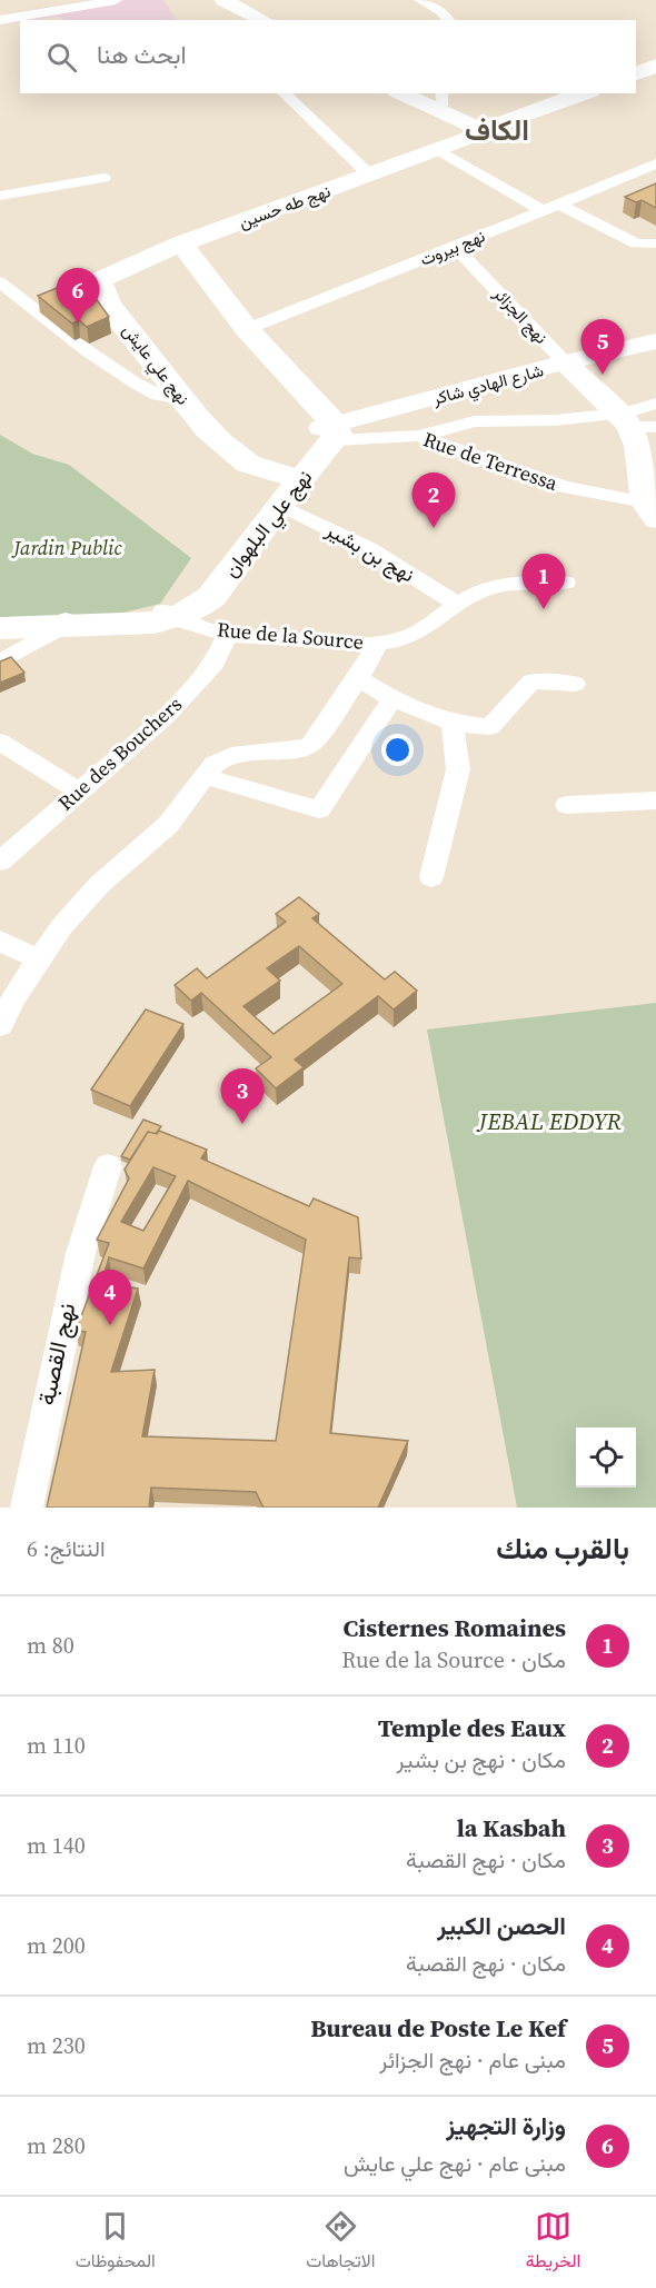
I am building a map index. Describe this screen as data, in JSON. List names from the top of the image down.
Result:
{
  "streets": {
    "main road": [
      "نهج طه حسين",
      "نهج الجزائر",
      "نهج علي عايش",
      "شارع الهادي شاكر",
      "نهج علي البلهوان"
    ],
    "street": [
      "نهج بيروت",
      "Rue de Terressa",
      "نهج بن بشير",
      "Rue de la Source",
      "Rue des Bouchers",
      "نهج القصبة"
    ]
  },
  "crossings": [
    ["نهج طه حسين", "نهج علي عايش"],
    ["نهج بيروت", "نهج الجزائر"],
    ["نهج الجزائر", "شارع الهادي شاكر"],
    ["نهج علي عايش", "نهج علي البلهوان"],
    ["نهج علي عايش", "نهج بن بشير"],
    ["شارع الهادي شاكر", "Rue de Terressa"],
    ["شارع الهادي شاكر", "نهج علي البلهوان"],
    ["Rue de Terressa", "نهج علي البلهوان"],
    ["نهج علي البلهوان", "نهج بن بشير"],
    ["نهج علي البلهوان", "Rue de la Source"],
    ["نهج بن بشير", "Rue de la Source"],
    ["Rue de la Source", "Rue des Bouchers"]
  ],
  "districts": ["الكاف"],
  "parks": ["Jardin Public", "JEBAL EDDYR"],
  "page": {
    "search": "ابحث هنا",
    "pins": [
      "6",
      "5",
      "2",
      "1",
      "3",
      "4"
    ],
    "heading": ["بالقرب منك", "النتائج: 6"],
    "list": [
      {
        "mark": "1",
        "name": "Cisternes Romaines",
        "note": "مكان · Rue de la Source",
        "value": "80 m"
      },
      {
        "mark": "2",
        "name": "Temple des Eaux",
        "note": "مكان · نهج بن بشير",
        "value": "110 m"
      },
      {
        "mark": "3",
        "name": "la Kasbah",
        "note": "مكان · نهج القصبة",
        "value": "140 m"
      },
      {
        "mark": "4",
        "name": "الحصن الكبير",
        "note": "مكان · نهج القصبة",
        "value": "200 m"
      },
      {
        "mark": "5",
        "name": "Bureau de Poste Le Kef",
        "note": "مبنى عام · نهج الجزائر",
        "value": "230 m"
      },
      {
        "mark": "6",
        "name": "وزارة التجهيز",
        "note": "مبنى عام · نهج علي عايش",
        "value": "280 m"
      }
    ],
    "nav": ["الخريطة", "الاتجاهات", "المحفوظات"]
  }
}
